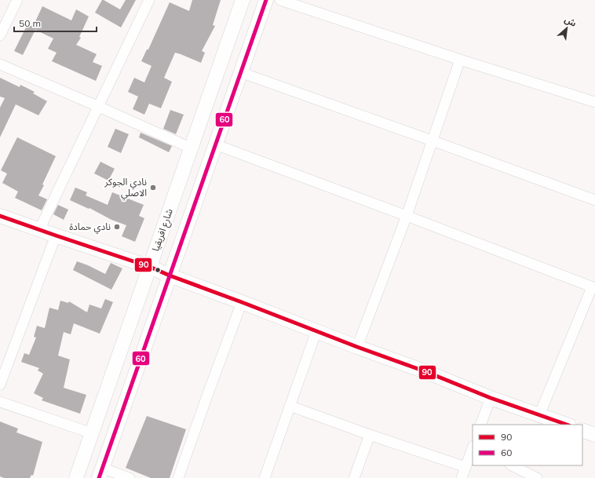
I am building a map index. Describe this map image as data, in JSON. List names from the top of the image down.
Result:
{
  "streets": {
    "street": ["شارع افريقيا"]
  },
  "places": ["نادي الجوكر الاصلي", "نادي حمادة"],
  "lines": ["transit line 60", "transit line 90"],
  "legend": ["90", "60"],
  "scale_bar": "50 m",
  "north": "top right"
}
